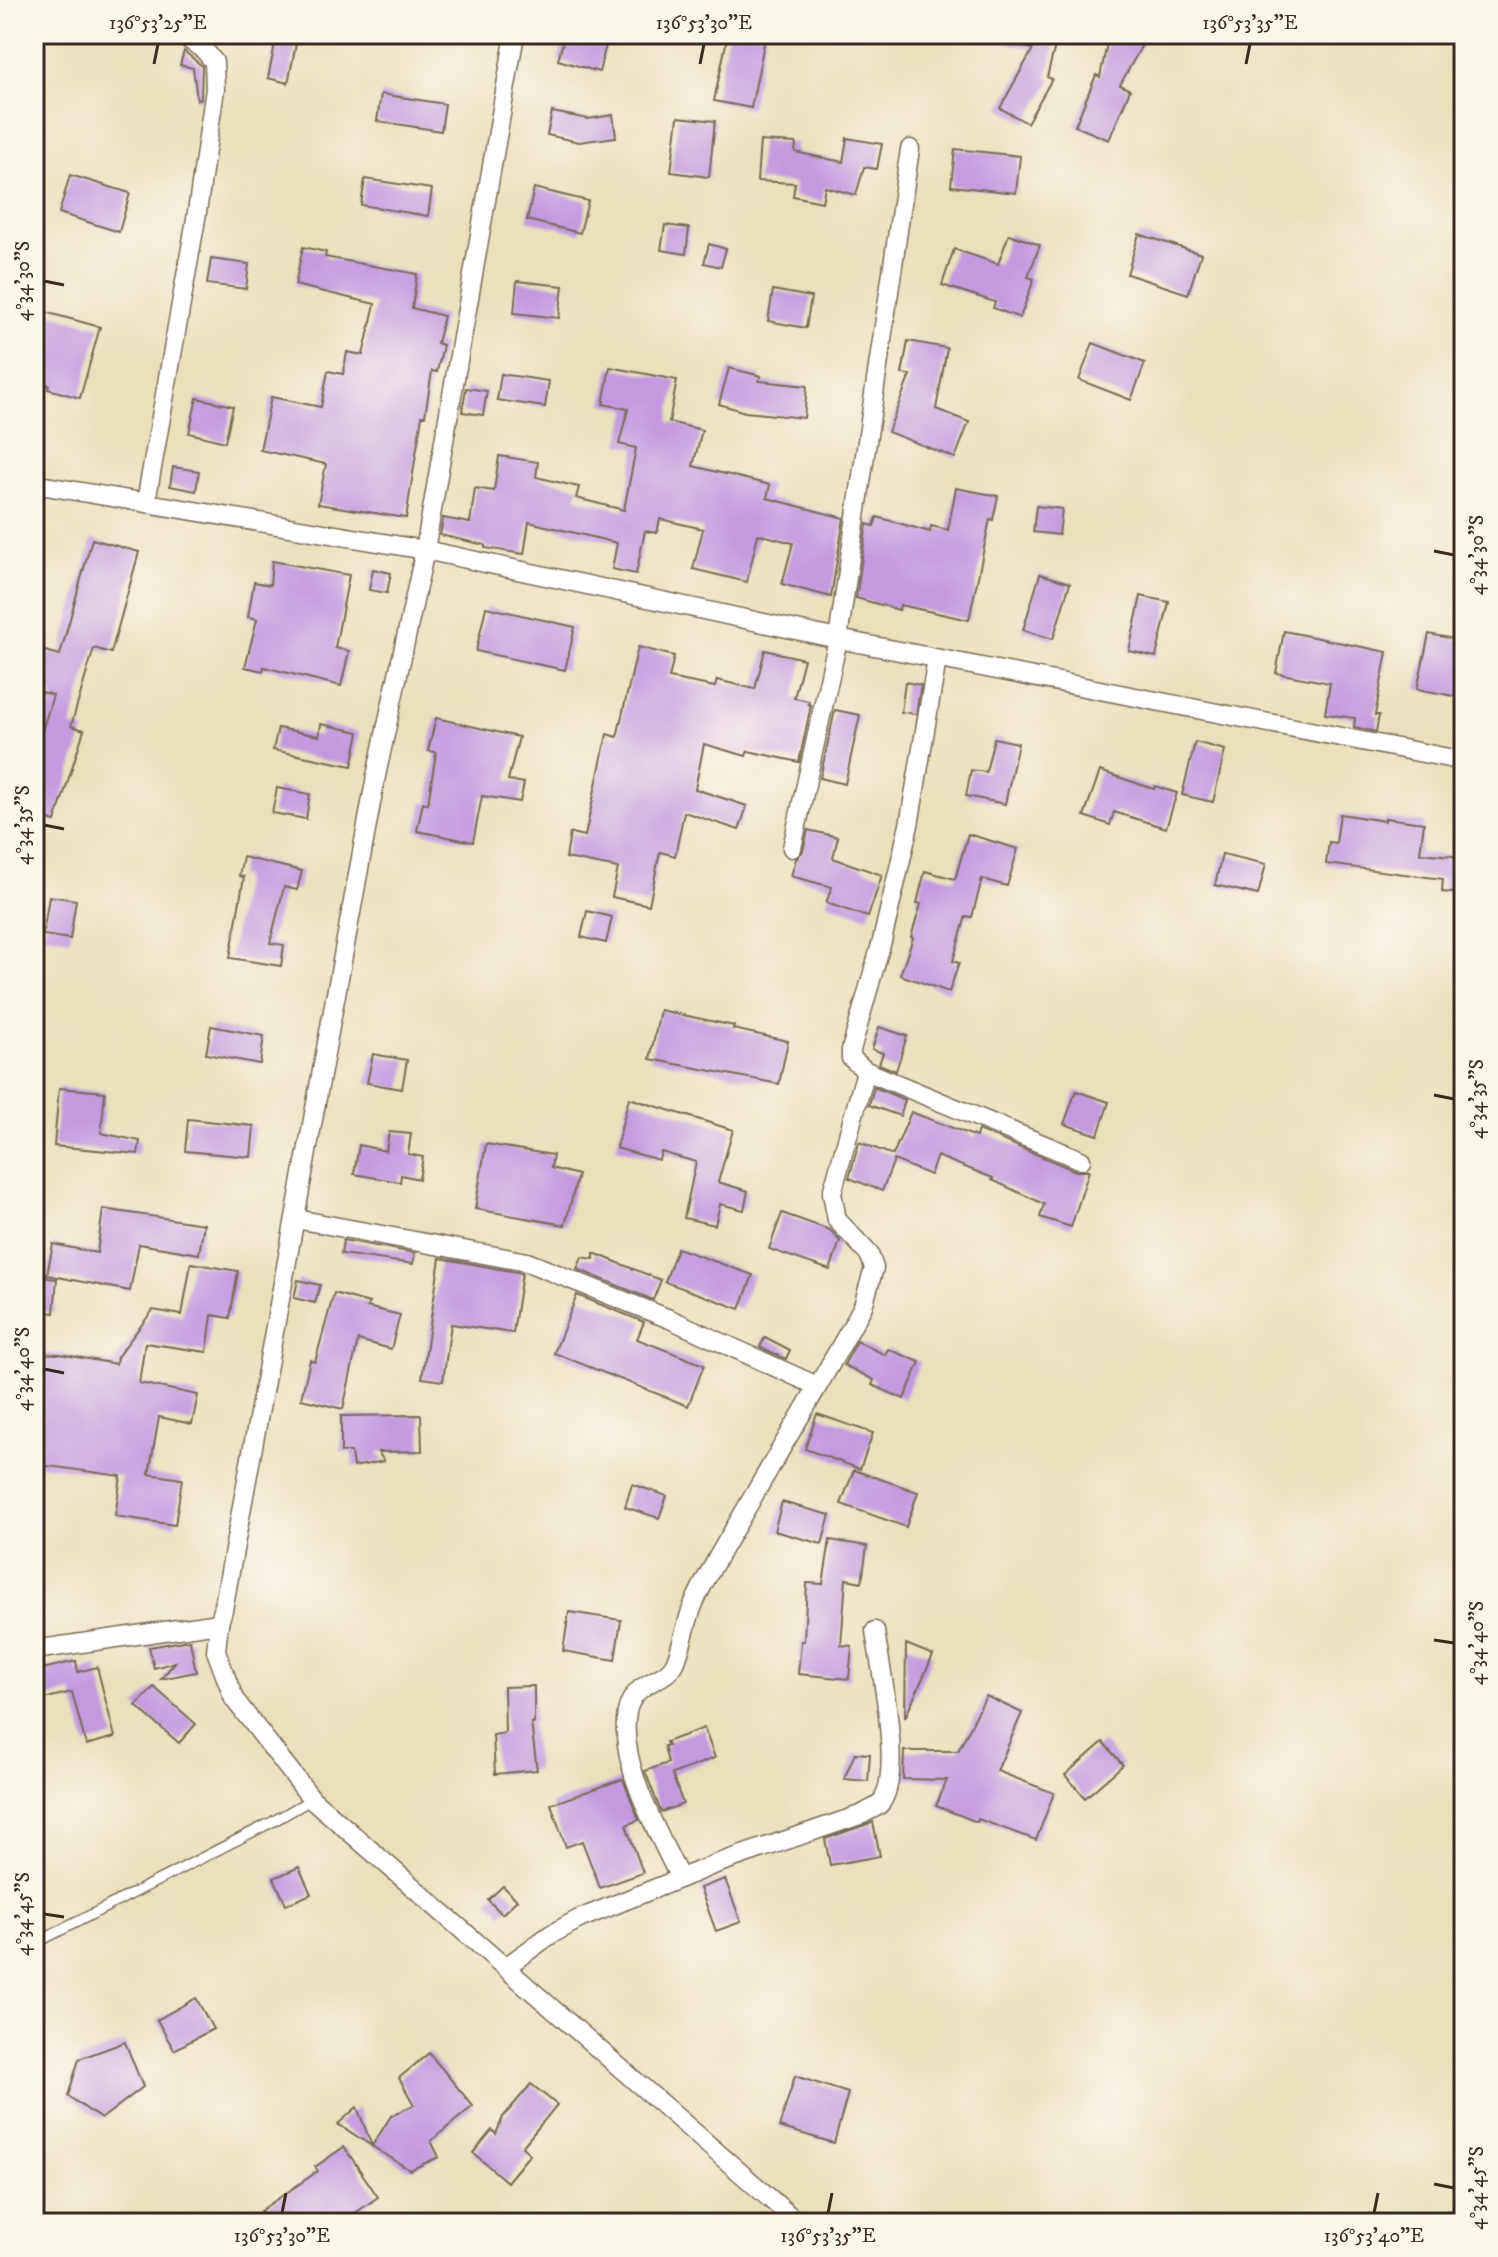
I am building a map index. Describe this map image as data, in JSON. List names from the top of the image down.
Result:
{
  "coordinates": [
    "136°53'25\"E",
    "136°53'30\"E",
    "136°53'35\"E",
    "4°34'30\"S",
    "4°34'35\"S",
    "4°34'40\"S",
    "4°34'45\"S",
    "136°53'40\"E"
  ]
}
